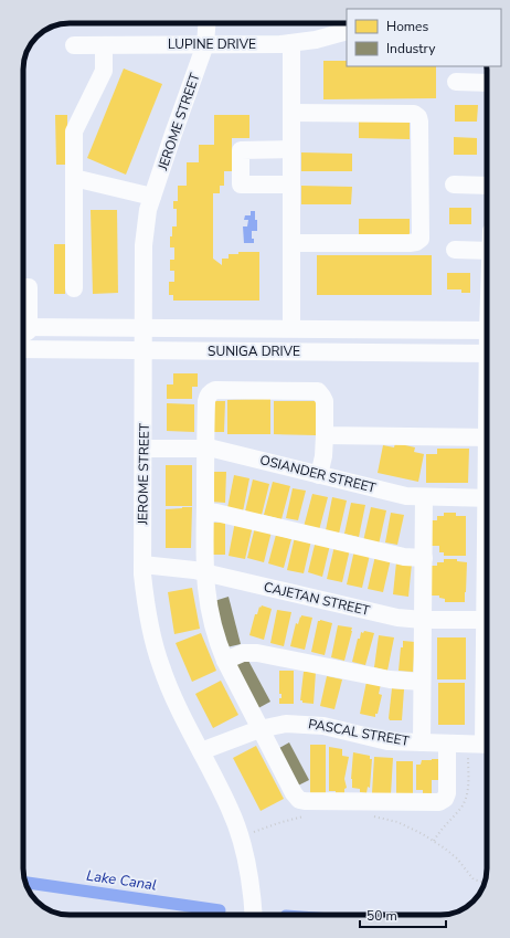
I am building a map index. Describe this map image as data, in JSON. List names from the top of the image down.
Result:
{
  "streets": {
    "street": [
      "LUPINE DRIVE",
      "JEROME STREET",
      "SUNIGA DRIVE",
      "OSIANDER STREET",
      "CAJETAN STREET",
      "PASCAL STREET"
    ]
  },
  "crossings": [
    ["LUPINE DRIVE", "JEROME STREET"],
    ["JEROME STREET", "SUNIGA DRIVE"],
    ["JEROME STREET", "OSIANDER STREET"],
    ["JEROME STREET", "CAJETAN STREET"],
    ["JEROME STREET", "PASCAL STREET"]
  ],
  "water": ["Lake Canal"],
  "legend": ["Homes", "Industry"],
  "scale_bar": "50 m"
}
